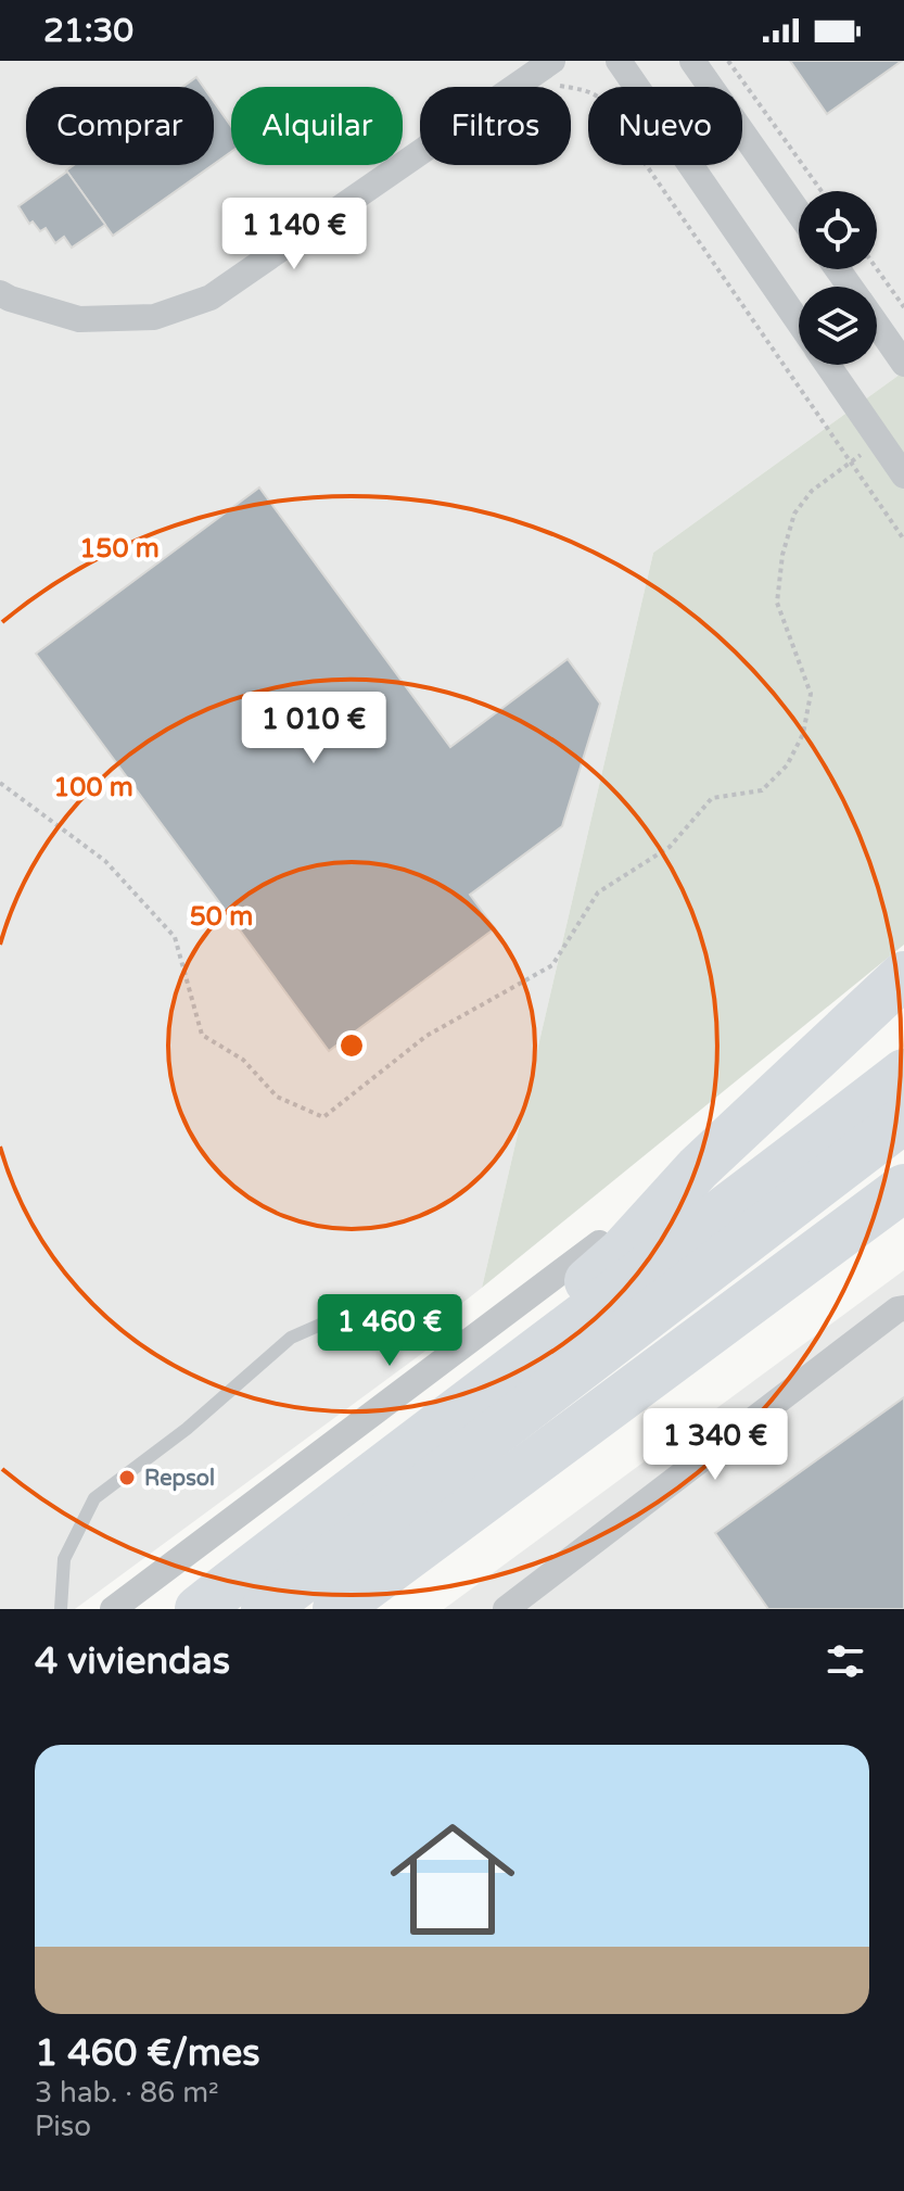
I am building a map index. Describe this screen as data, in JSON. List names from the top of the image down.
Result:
{
  "places": ["Repsol"],
  "page": {
    "status": "21:30",
    "chip": [
      "Comprar",
      "Alquilar",
      "Filtros",
      "Nuevo"
    ],
    "price": [
      "1 140 €",
      "1 010 €",
      "1 460 €",
      "1 340 €"
    ],
    "heading": "4 viviendas",
    "list": [
      {
        "name": "1 460 €/mes",
        "note": "3 hab. · 86 m² · Piso"
      }
    ]
  },
  "rings": ["150 m", "100 m", "50 m"]
}
